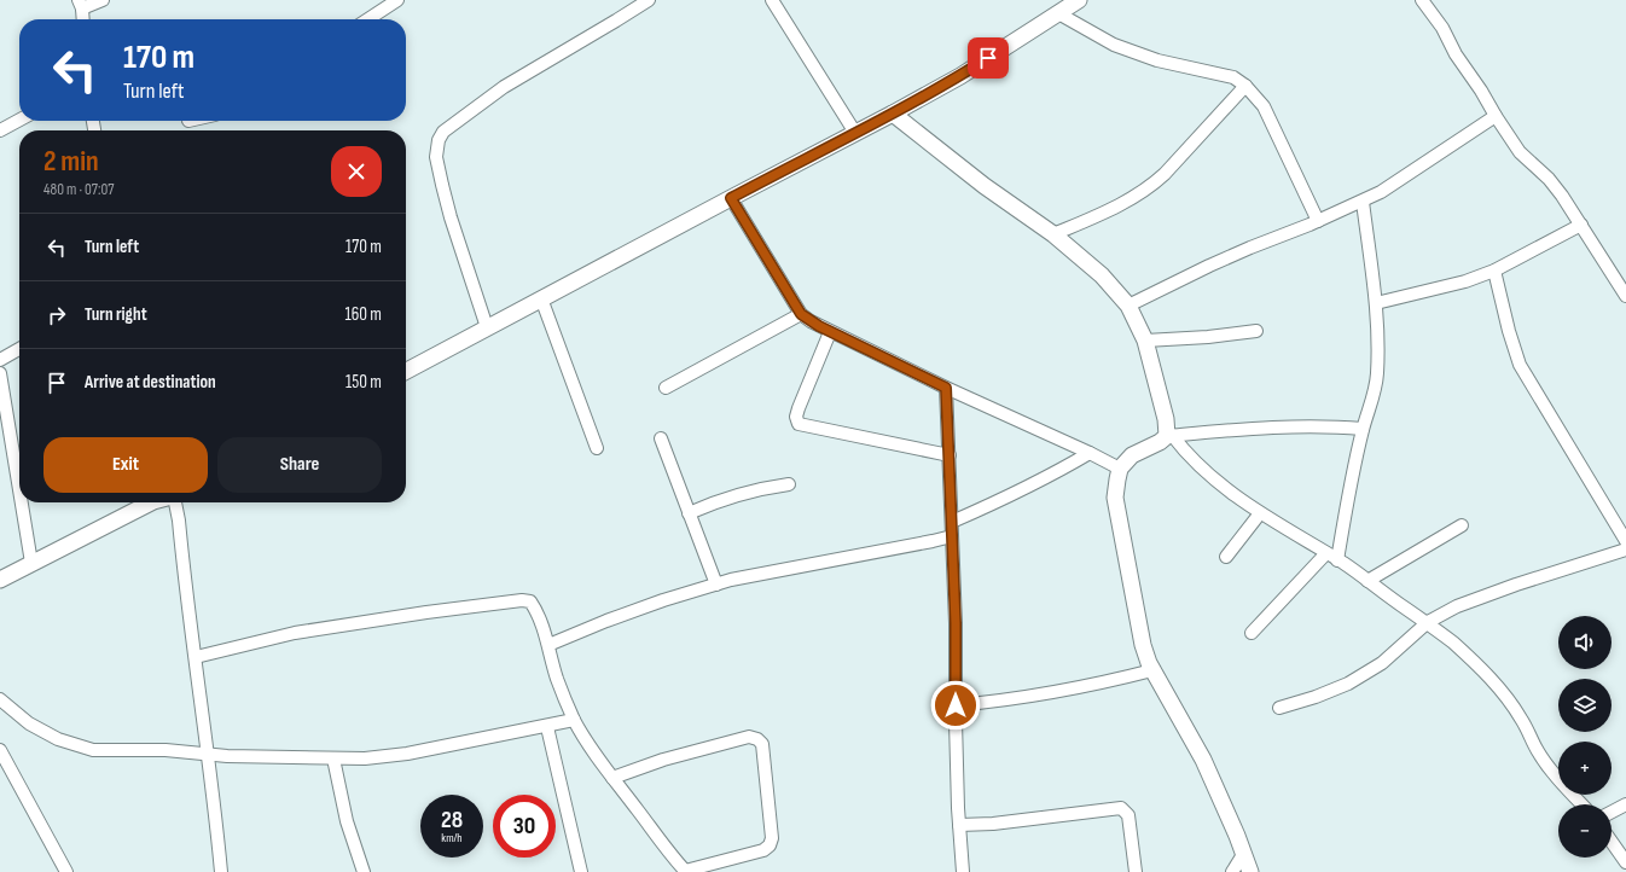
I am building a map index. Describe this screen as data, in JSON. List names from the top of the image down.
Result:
{
  "page": {
    "turn": ["170 m", "Turn left"],
    "heading": ["2 min", "480 m · 07:07"],
    "list": [
      {
        "name": "Turn left",
        "value": "170 m"
      },
      {
        "name": "Turn right",
        "value": "160 m"
      },
      {
        "name": "Arrive at destination",
        "value": "150 m"
      }
    ],
    "buttons": ["Exit", "Share"],
    "map_buttons": ["+", "−"],
    "speed": "28 km/h",
    "limit": "30"
  }
}
